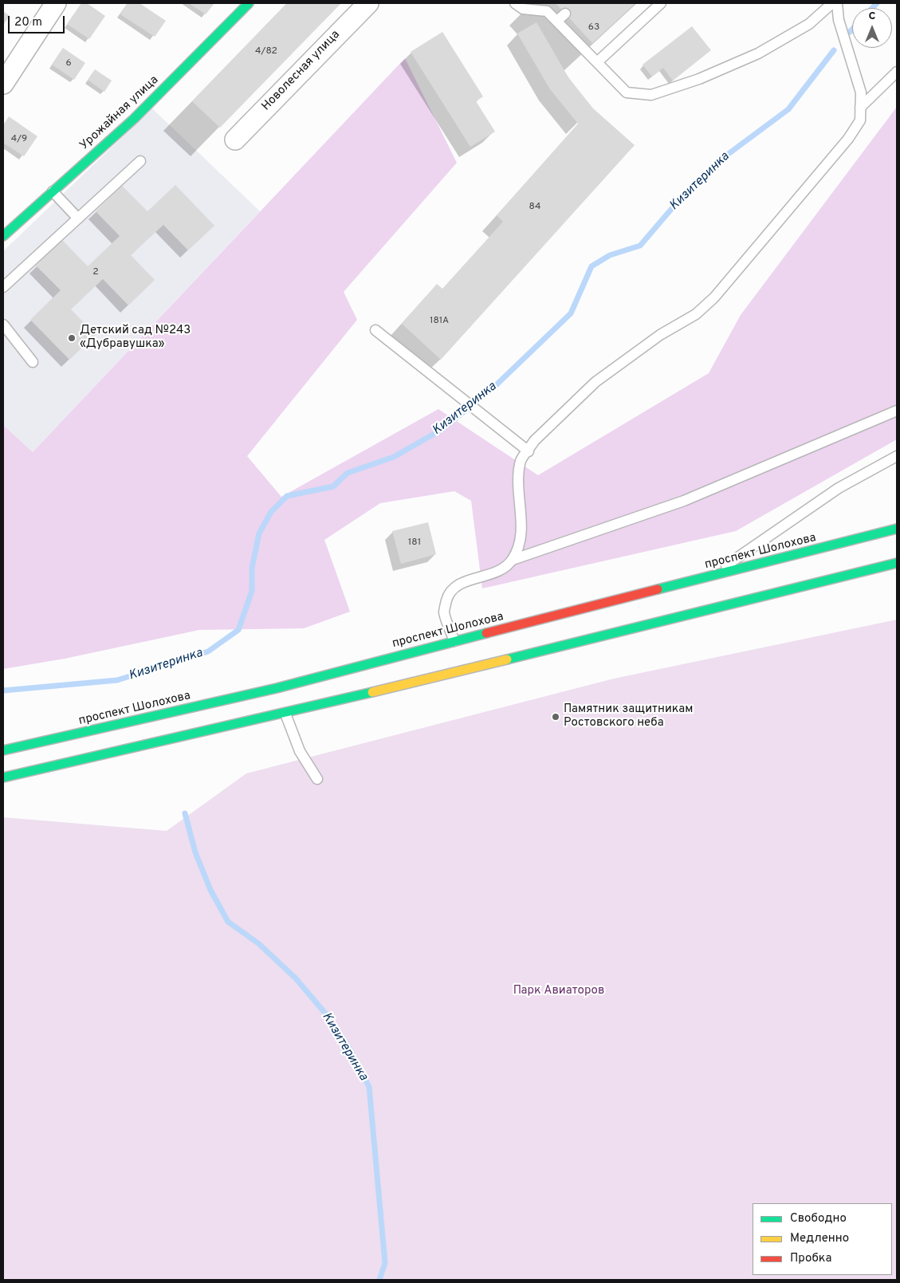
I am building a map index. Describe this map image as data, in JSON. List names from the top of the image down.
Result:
{
  "streets": {
    "main road": ["Урожайная улица", "проспект Шолохова"],
    "street": ["Новолесная улица"]
  },
  "water": ["Кизитеринка"],
  "parks": ["Парк Авиаторов"],
  "places": ["Детский сад №243 «Дубравушка»", "Памятник защитникам Ростовского неба"],
  "house_numbers": [
    "63",
    "4/82",
    "6",
    "4/9",
    "84",
    "2",
    "181А",
    "181"
  ],
  "legend": ["Свободно", "Медленно", "Пробка"],
  "scale_bar": "20 m",
  "north": "top"
}
